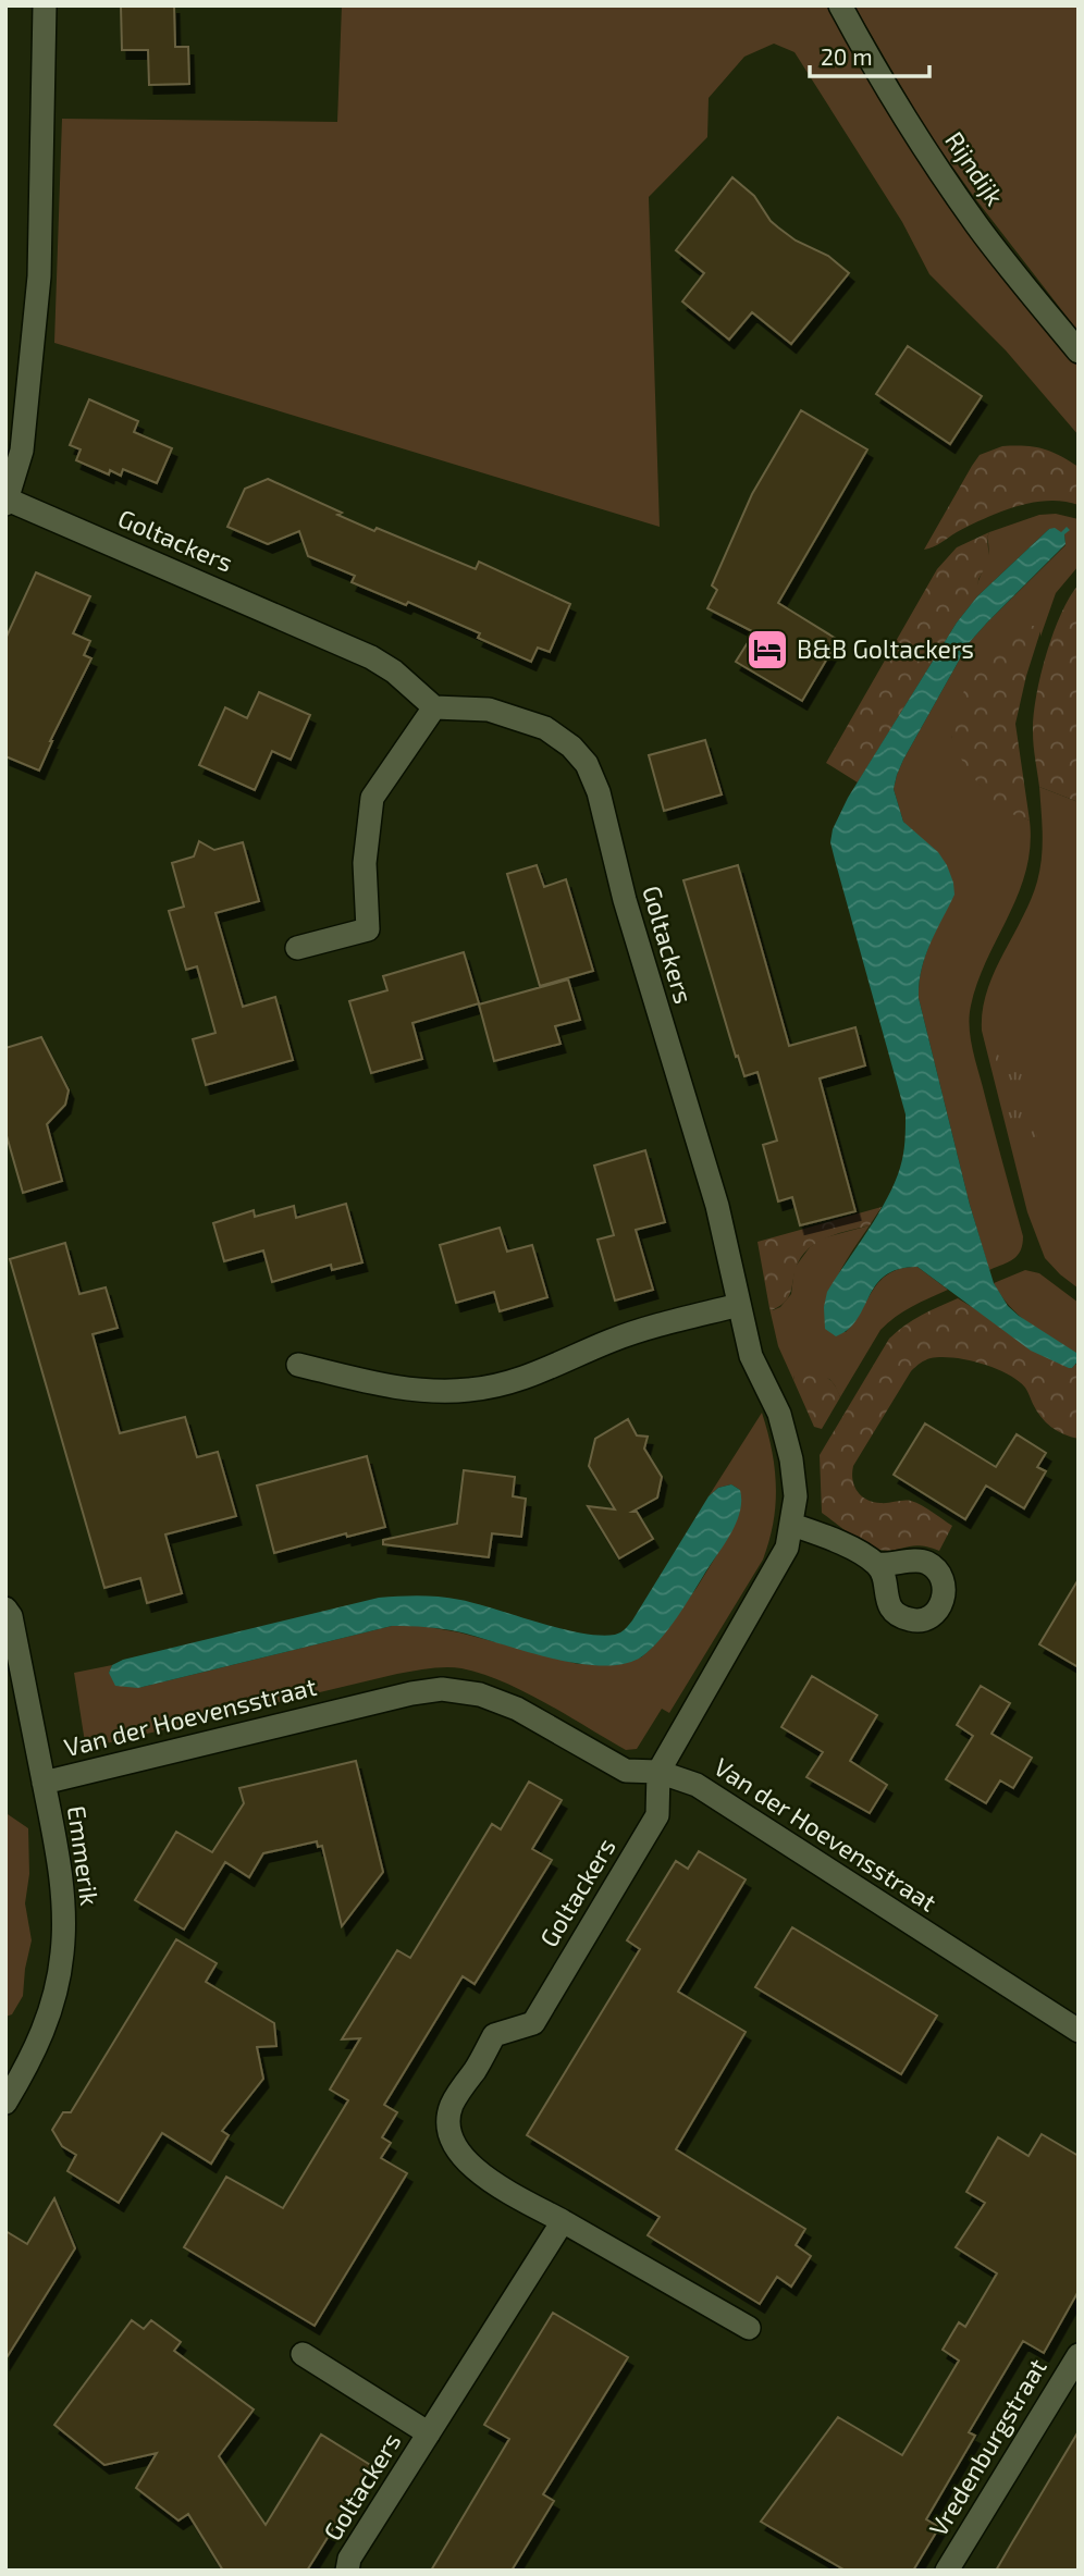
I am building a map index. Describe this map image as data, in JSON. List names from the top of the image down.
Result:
{
  "streets": {
    "street": [
      "Rijndijk",
      "Goltackers",
      "Van der Hoevensstraat",
      "Emmerik",
      "Vredenburgstraat"
    ]
  },
  "crossings": [
    ["Goltackers", "Van der Hoevensstraat"],
    ["Van der Hoevensstraat", "Emmerik"]
  ],
  "places": {
    "hotel": ["B&B Goltackers"]
  },
  "scale_bar": "20 m"
}
